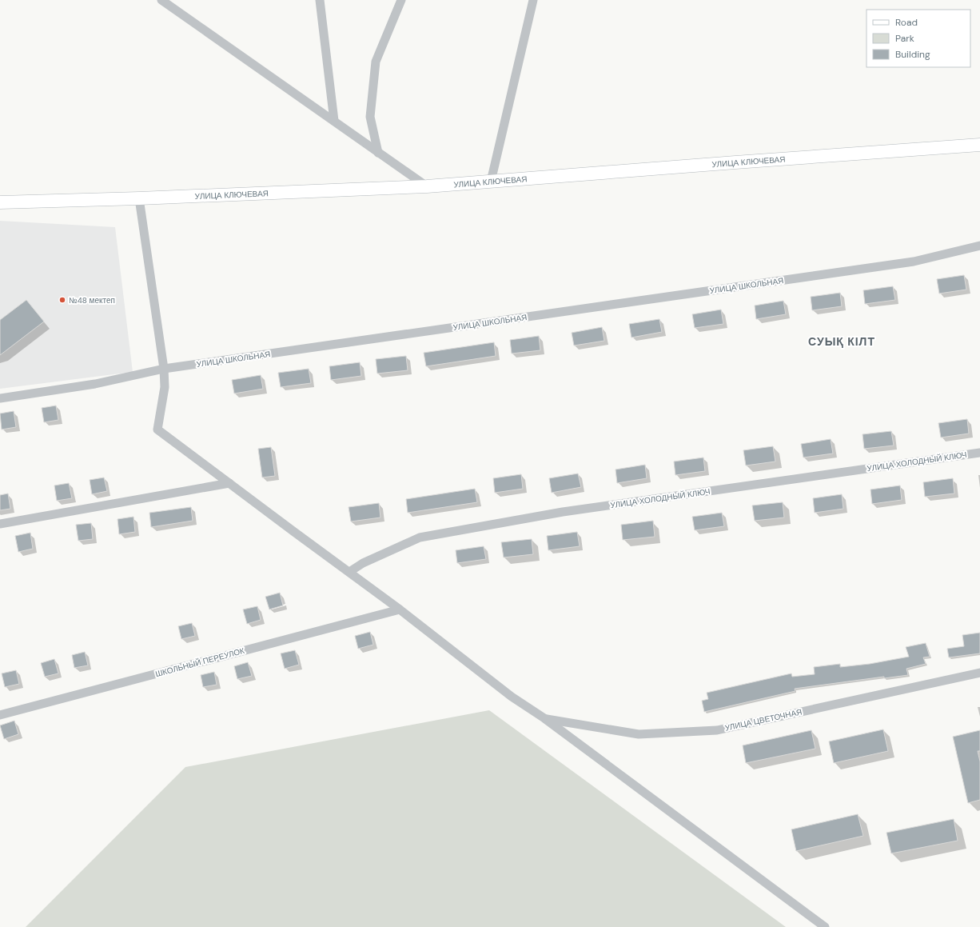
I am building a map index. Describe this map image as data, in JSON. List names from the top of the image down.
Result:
{
  "streets": {
    "street": [
      "УЛИЦА КЛЮЧЕВАЯ",
      "УЛИЦА ШКОЛЬНАЯ",
      "УЛИЦА ХОЛОДНЫЙ КЛЮЧ",
      "ШКОЛЬНЫЙ ПЕРЕУЛОК",
      "УЛИЦА ЦВЕТОЧНАЯ"
    ]
  },
  "districts": ["СУЫҚ КІЛТ"],
  "places": ["№48 мектеп"],
  "legend": ["Road", "Park", "Building"]
}
